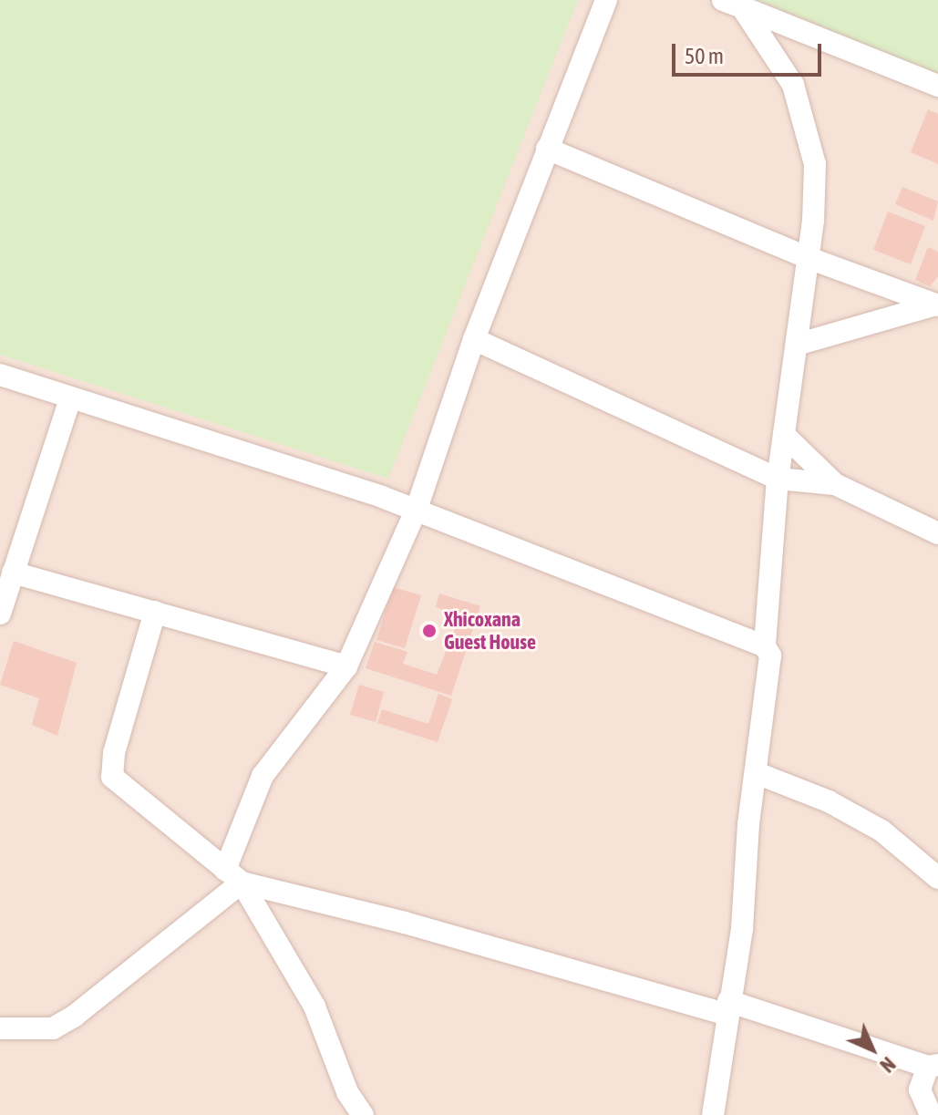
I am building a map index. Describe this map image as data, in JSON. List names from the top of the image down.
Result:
{
  "places": ["Xhicoxana Guest House"],
  "scale_bar": "50 m",
  "north": "bottom right"
}
